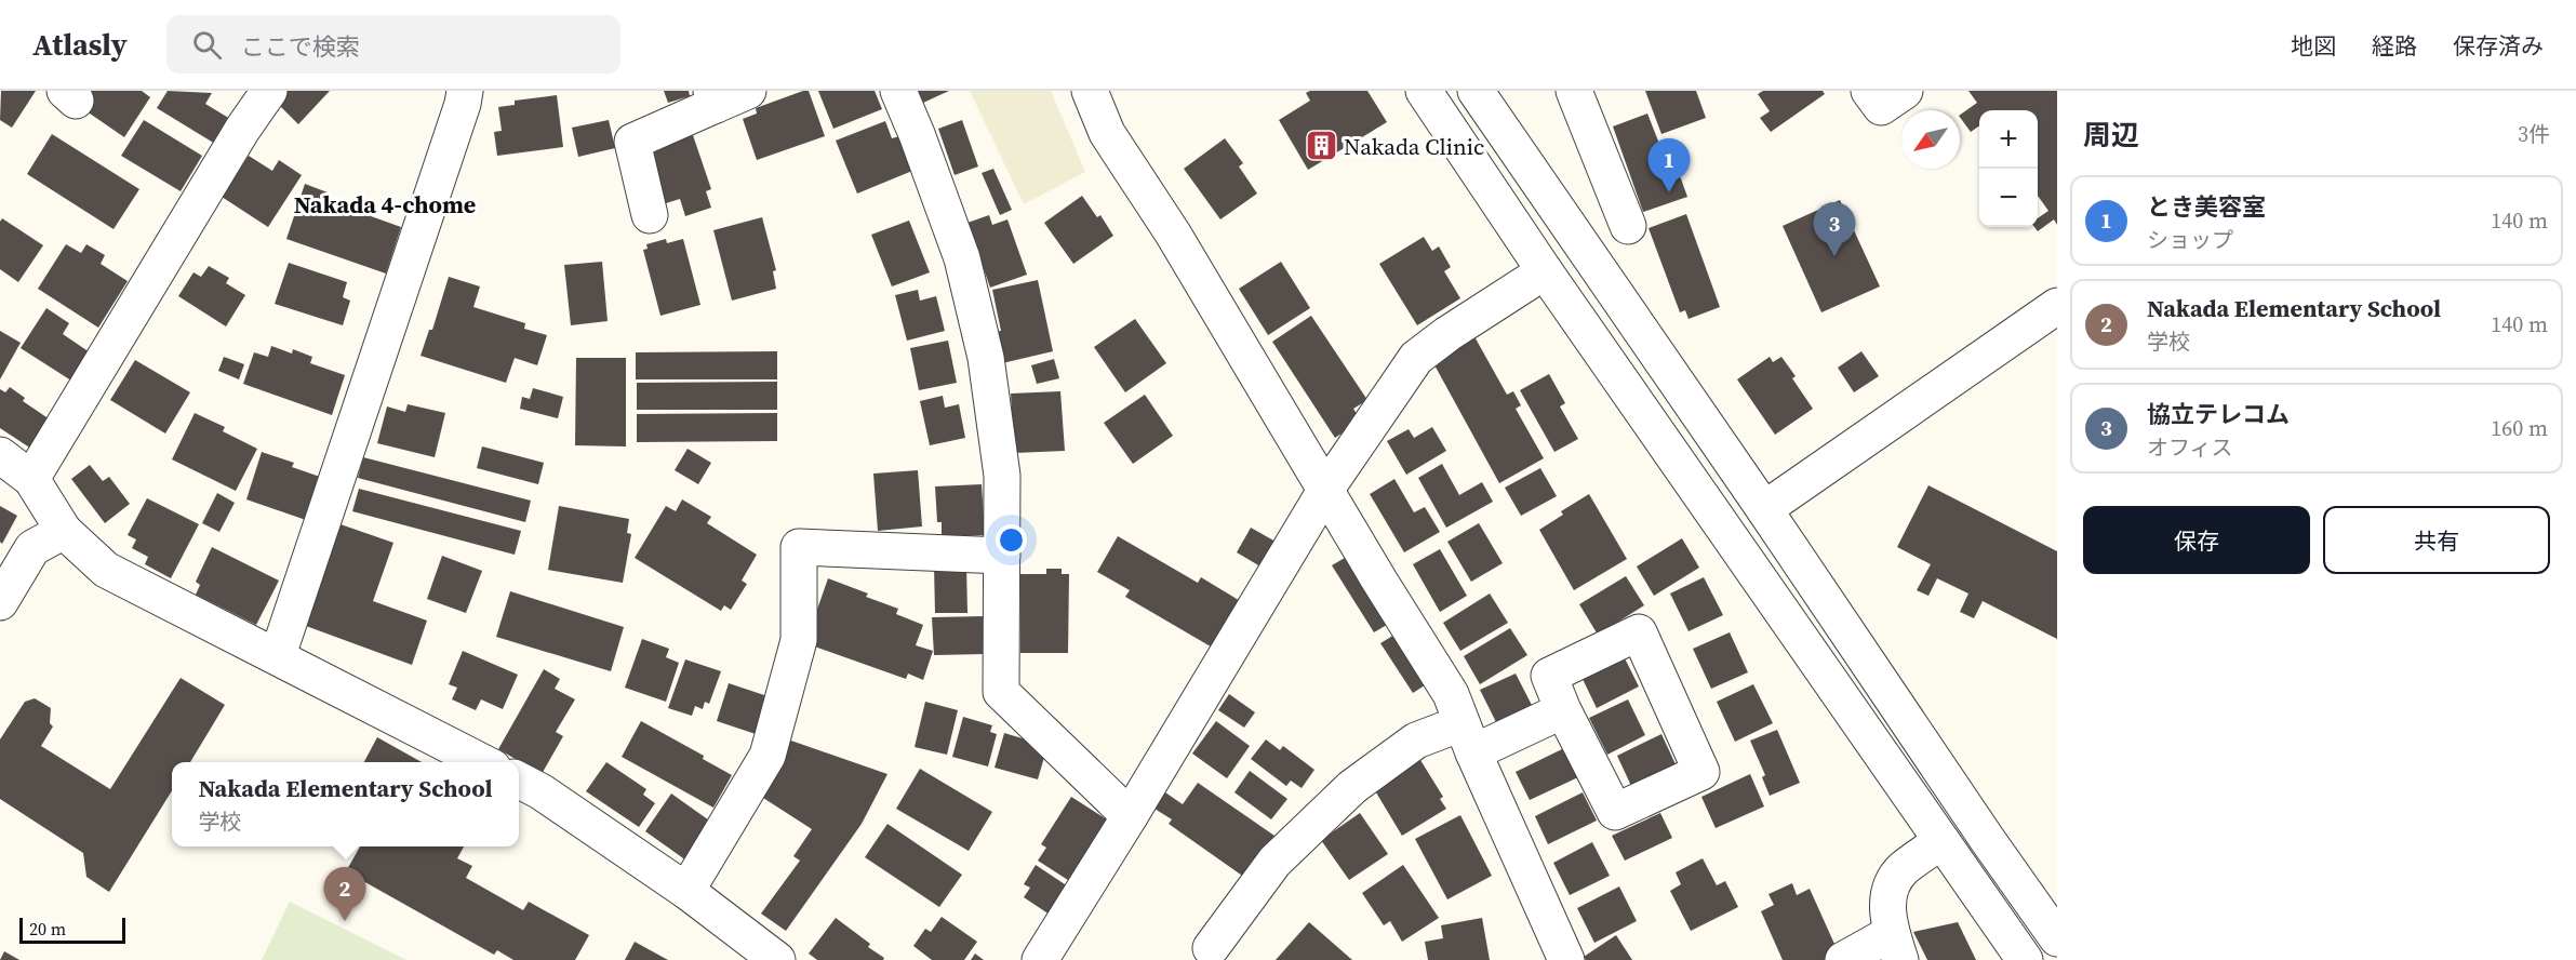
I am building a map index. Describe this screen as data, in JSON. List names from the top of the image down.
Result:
{
  "districts": ["Nakada 4-chome"],
  "places": {
    "building": ["Nakada Clinic"]
  },
  "scale_bar": "20 m",
  "north": "bottom left",
  "page": {
    "header": "Atlasly",
    "search": "ここで検索",
    "nav": ["地図", "経路", "保存済み"],
    "heading": ["周辺", "3件"],
    "map_buttons": ["+", "−"],
    "pins": ["1", "3", "2"],
    "list": [
      {
        "mark": "1",
        "name": "とき美容室",
        "note": "ショップ",
        "value": "140 m"
      },
      {
        "mark": "2",
        "name": "Nakada Elementary School",
        "note": "学校",
        "value": "140 m"
      },
      {
        "mark": "3",
        "name": "協立テレコム",
        "note": "オフィス",
        "value": "160 m"
      }
    ],
    "buttons": ["保存", "共有"],
    "popup": ["Nakada Elementary School", "学校"],
    "scale": "20 m"
  }
}
